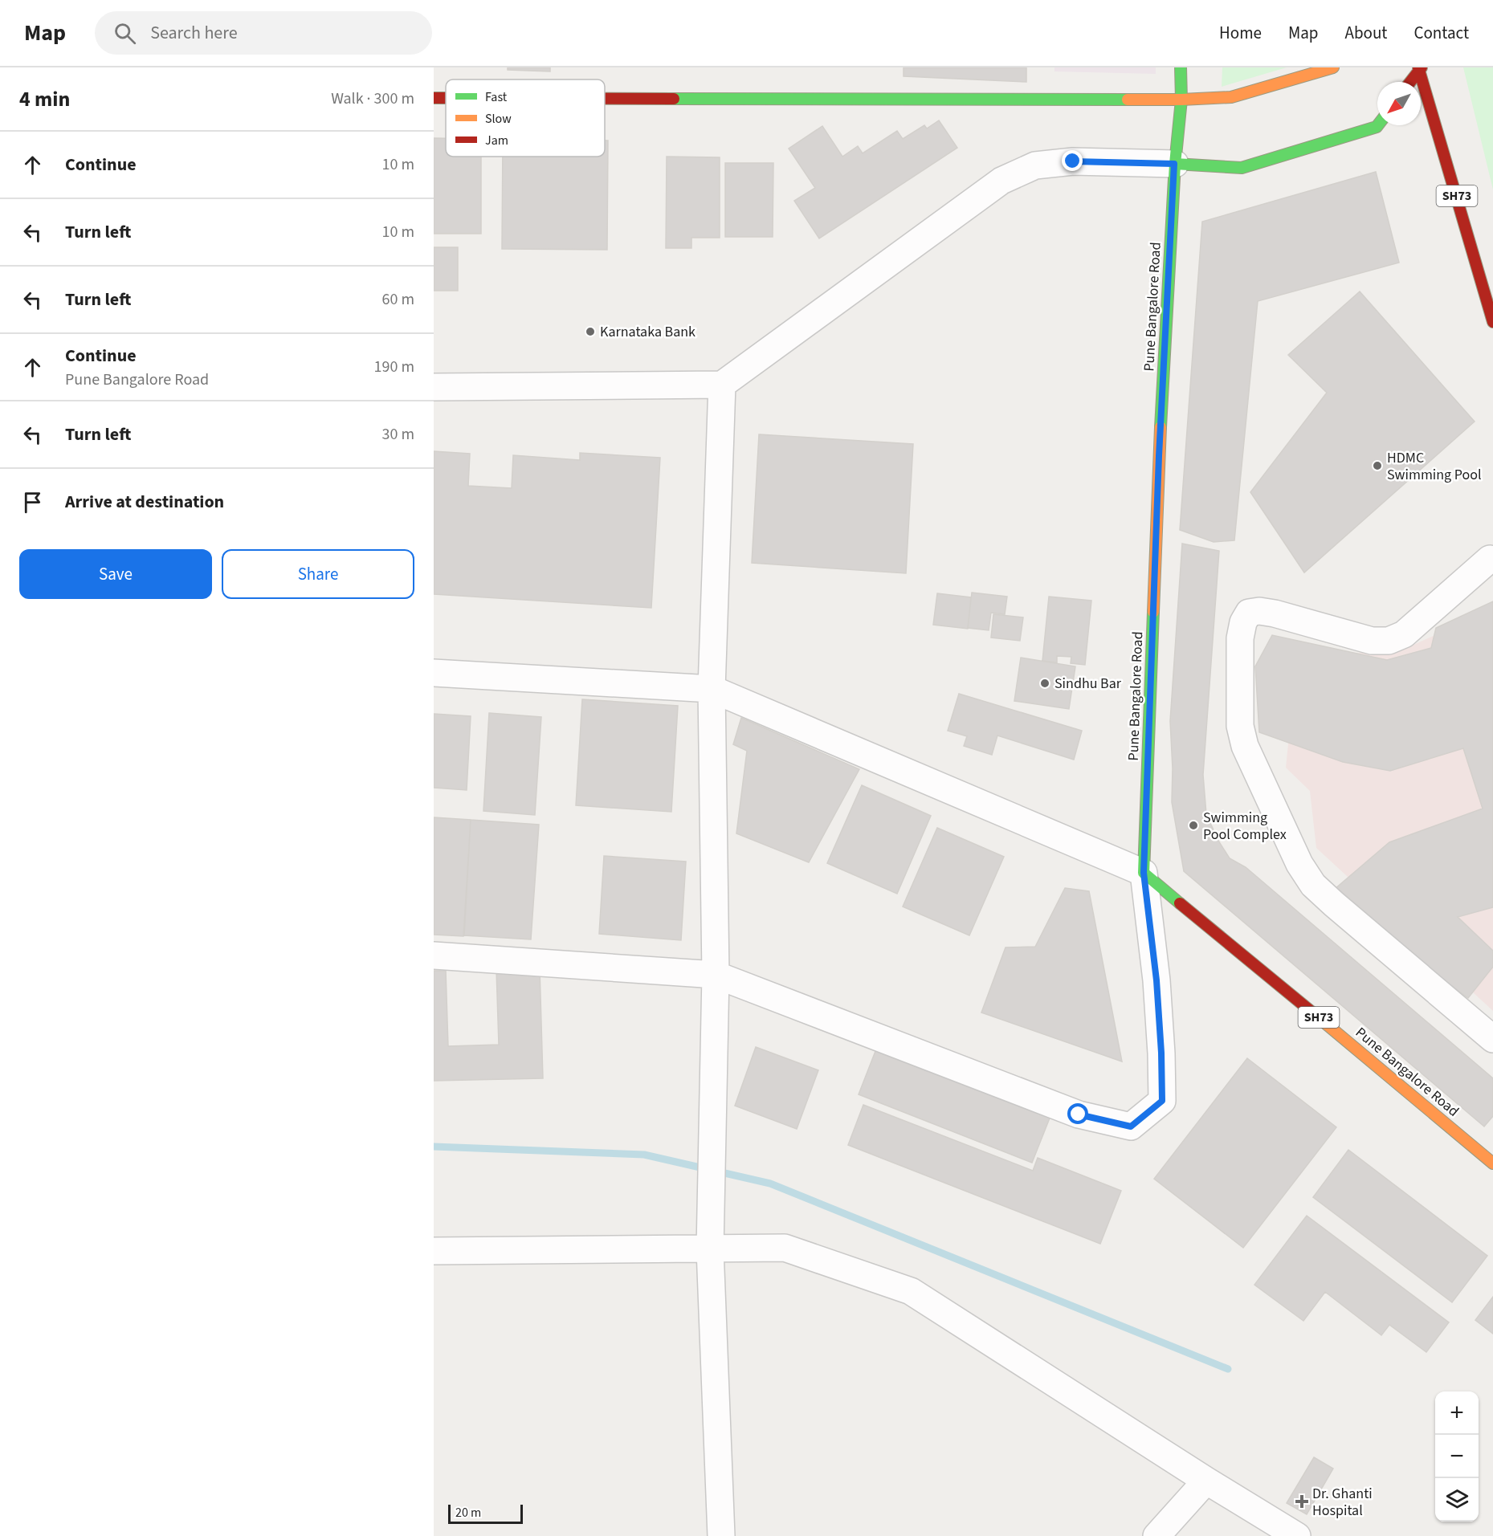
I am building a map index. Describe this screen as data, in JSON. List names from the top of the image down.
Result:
{
  "streets": {
    "main road": ["SH73", "Pune Bangalore Road"]
  },
  "places": {
    "other": [
      "Karnataka Bank",
      "HDMC Swimming Pool",
      "Sindhu Bar",
      "Swimming Pool Complex"
    ],
    "health": ["Dr. Ghanti Hospital"]
  },
  "legend": ["Fast", "Slow", "Jam"],
  "scale_bar": "20 m",
  "north": "bottom left",
  "page": {
    "header": "Map",
    "search": "Search here",
    "nav": [
      "Home",
      "Map",
      "About",
      "Contact"
    ],
    "heading": ["4 min", "Walk · 300 m"],
    "list": [
      ["Continue", "10 m"],
      ["Turn left", "10 m"],
      ["Turn left", "60 m"],
      ["Continue", "Pune Bangalore Road", "190 m"],
      ["Turn left", "30 m"],
      "Arrive at destination"
    ],
    "buttons": ["Save", "Share"],
    "map_buttons": ["+", "−"],
    "scale": "20 m"
  }
}
